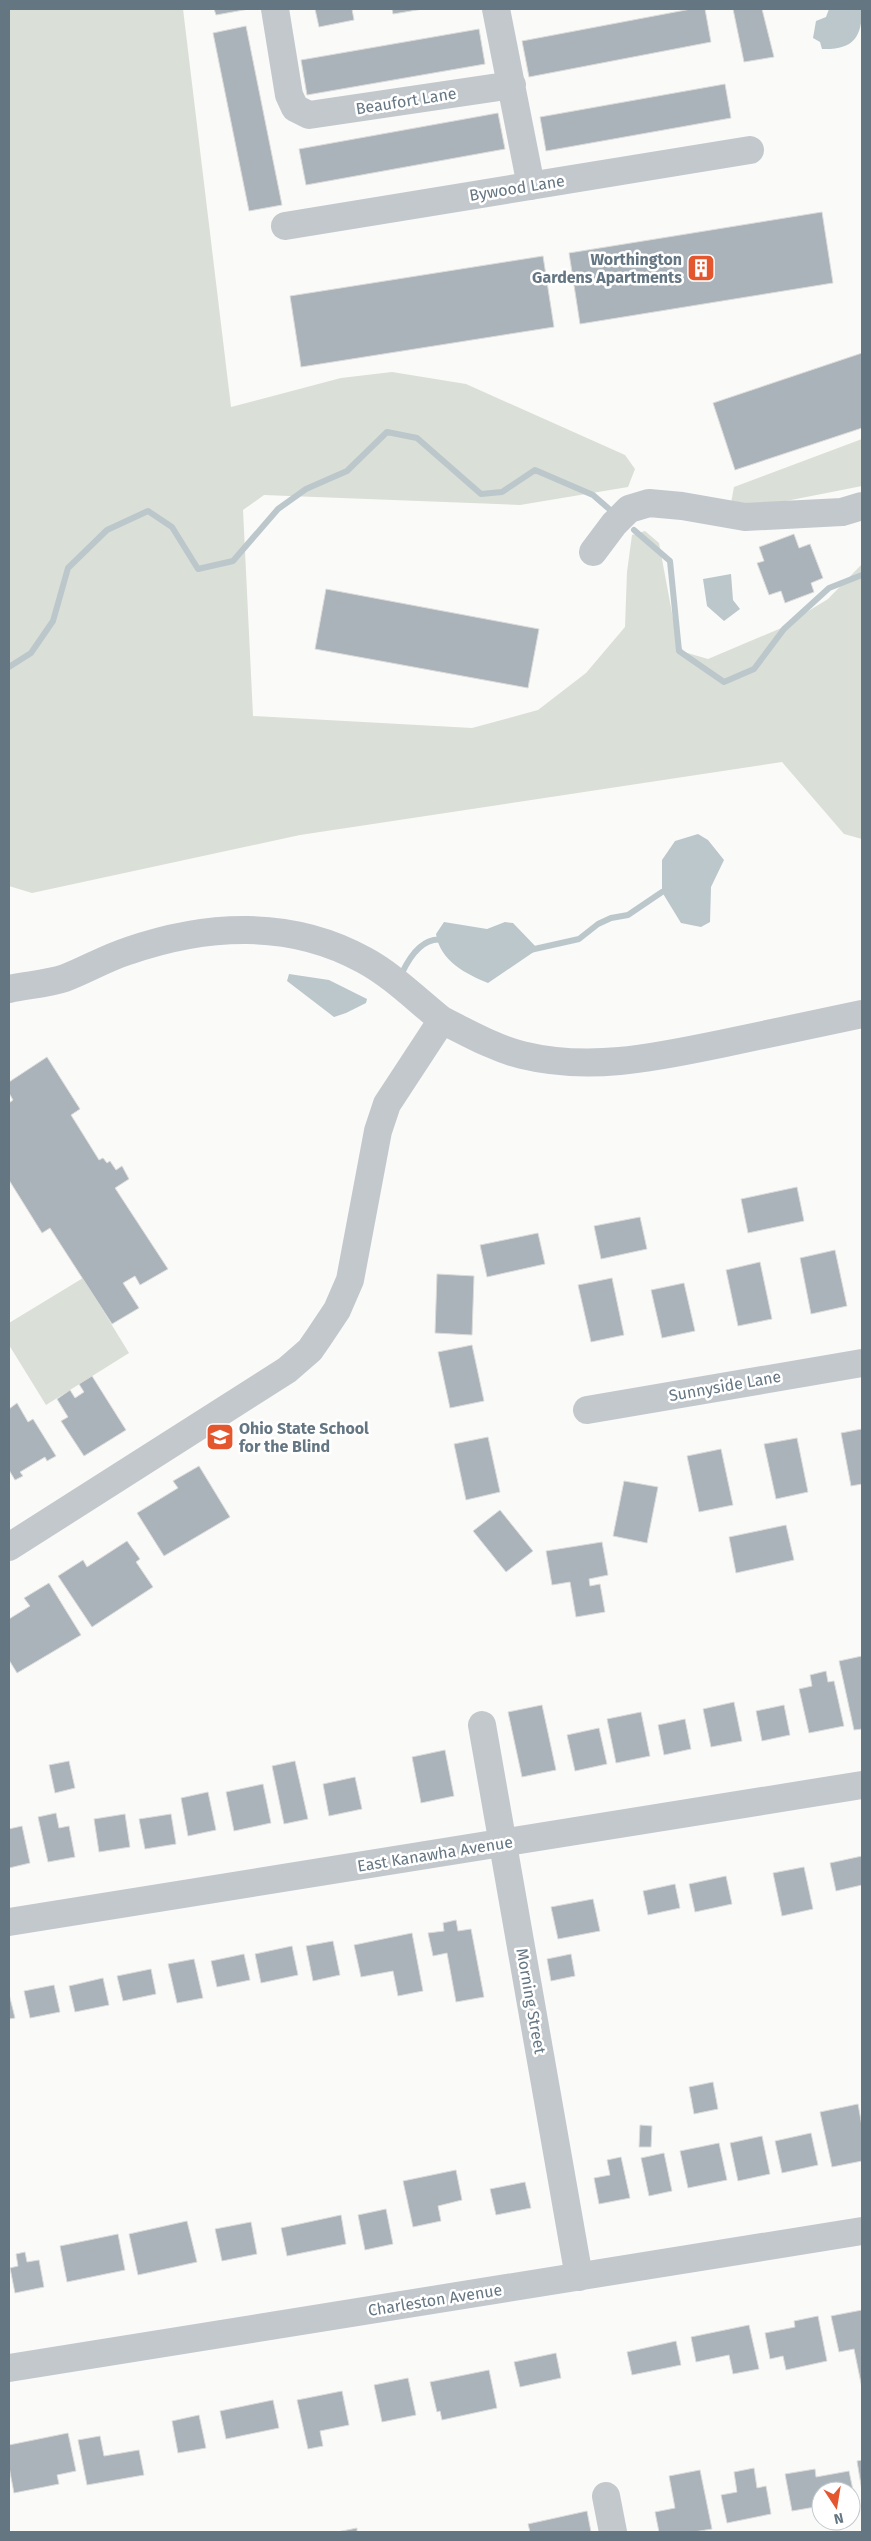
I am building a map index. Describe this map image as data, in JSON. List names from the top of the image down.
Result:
{
  "streets": {
    "street": [
      "Beaufort Lane",
      "Bywood Lane",
      "Sunnyside Lane",
      "East Kanawha Avenue",
      "Morning Street",
      "Charleston Avenue"
    ]
  },
  "crossings": [
    ["East Kanawha Avenue", "Morning Street"],
    ["Morning Street", "Charleston Avenue"]
  ],
  "places": {
    "building": ["Worthington Gardens Apartments"],
    "school or university": ["Ohio State School for the Blind"]
  },
  "north": "bottom"
}
